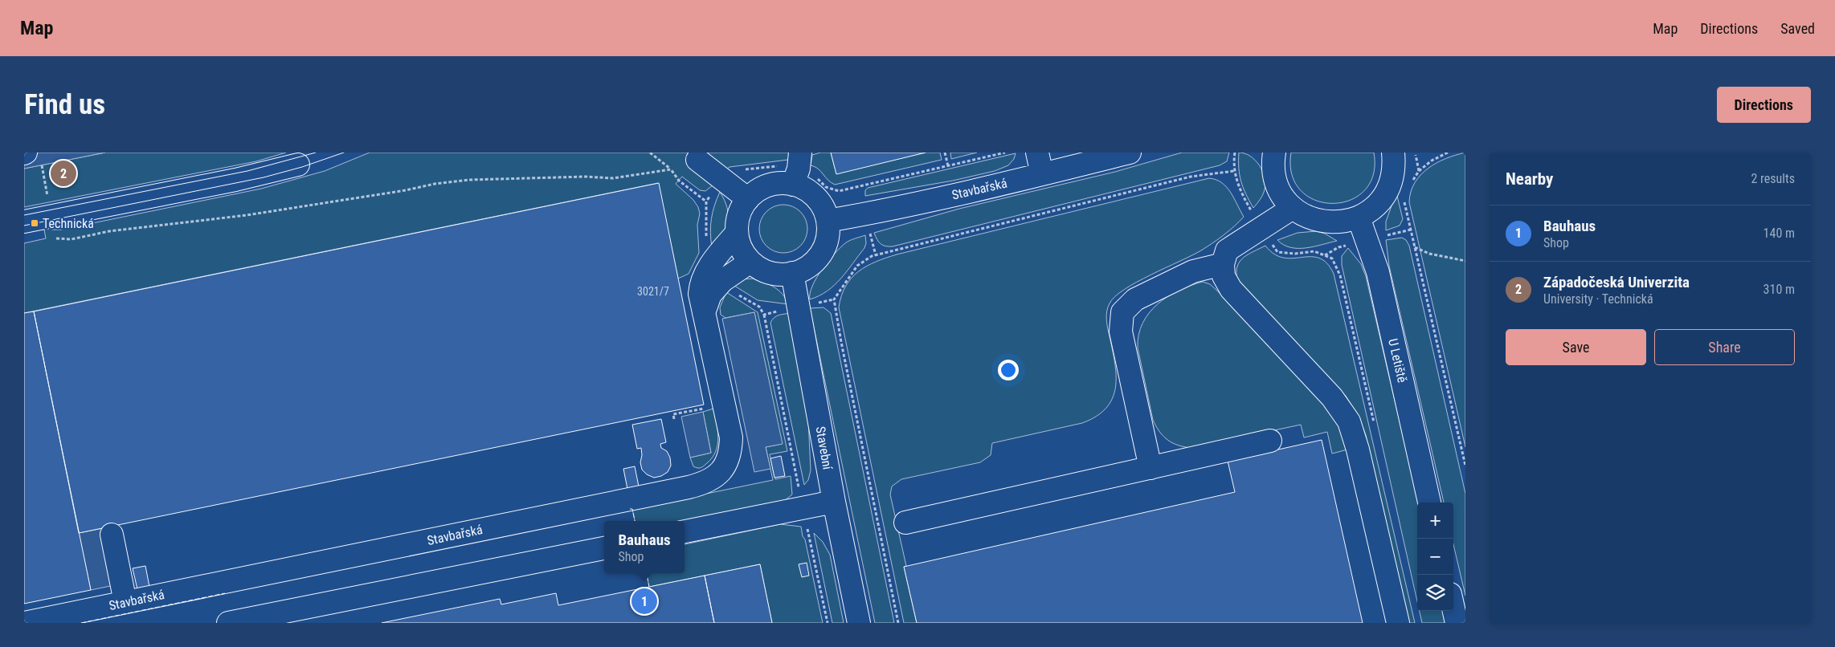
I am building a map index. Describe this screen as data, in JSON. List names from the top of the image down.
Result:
{
  "streets": {
    "street": ["Stavbařská", "U Letiště", "Stavební"]
  },
  "crossings": [
    ["Stavbařská", "Stavební"]
  ],
  "places": {
    "transit": ["Technická"]
  },
  "house_numbers": ["3021/7"],
  "page": {
    "header": "Map",
    "nav": ["Map", "Directions", "Saved"],
    "buttons": [
      "Directions",
      ["Save", "Share"]
    ],
    "title": "Find us",
    "heading": ["Nearby", "2 results"],
    "pins": ["2", "1"],
    "list": [
      {
        "mark": "1",
        "name": "Bauhaus",
        "note": "Shop",
        "value": "140 m"
      },
      {
        "mark": "2",
        "name": "Západočeská Univerzita",
        "note": "University · Technická",
        "value": "310 m"
      }
    ],
    "map_buttons": ["+", "−"],
    "popup": ["Bauhaus", "Shop"]
  }
}
